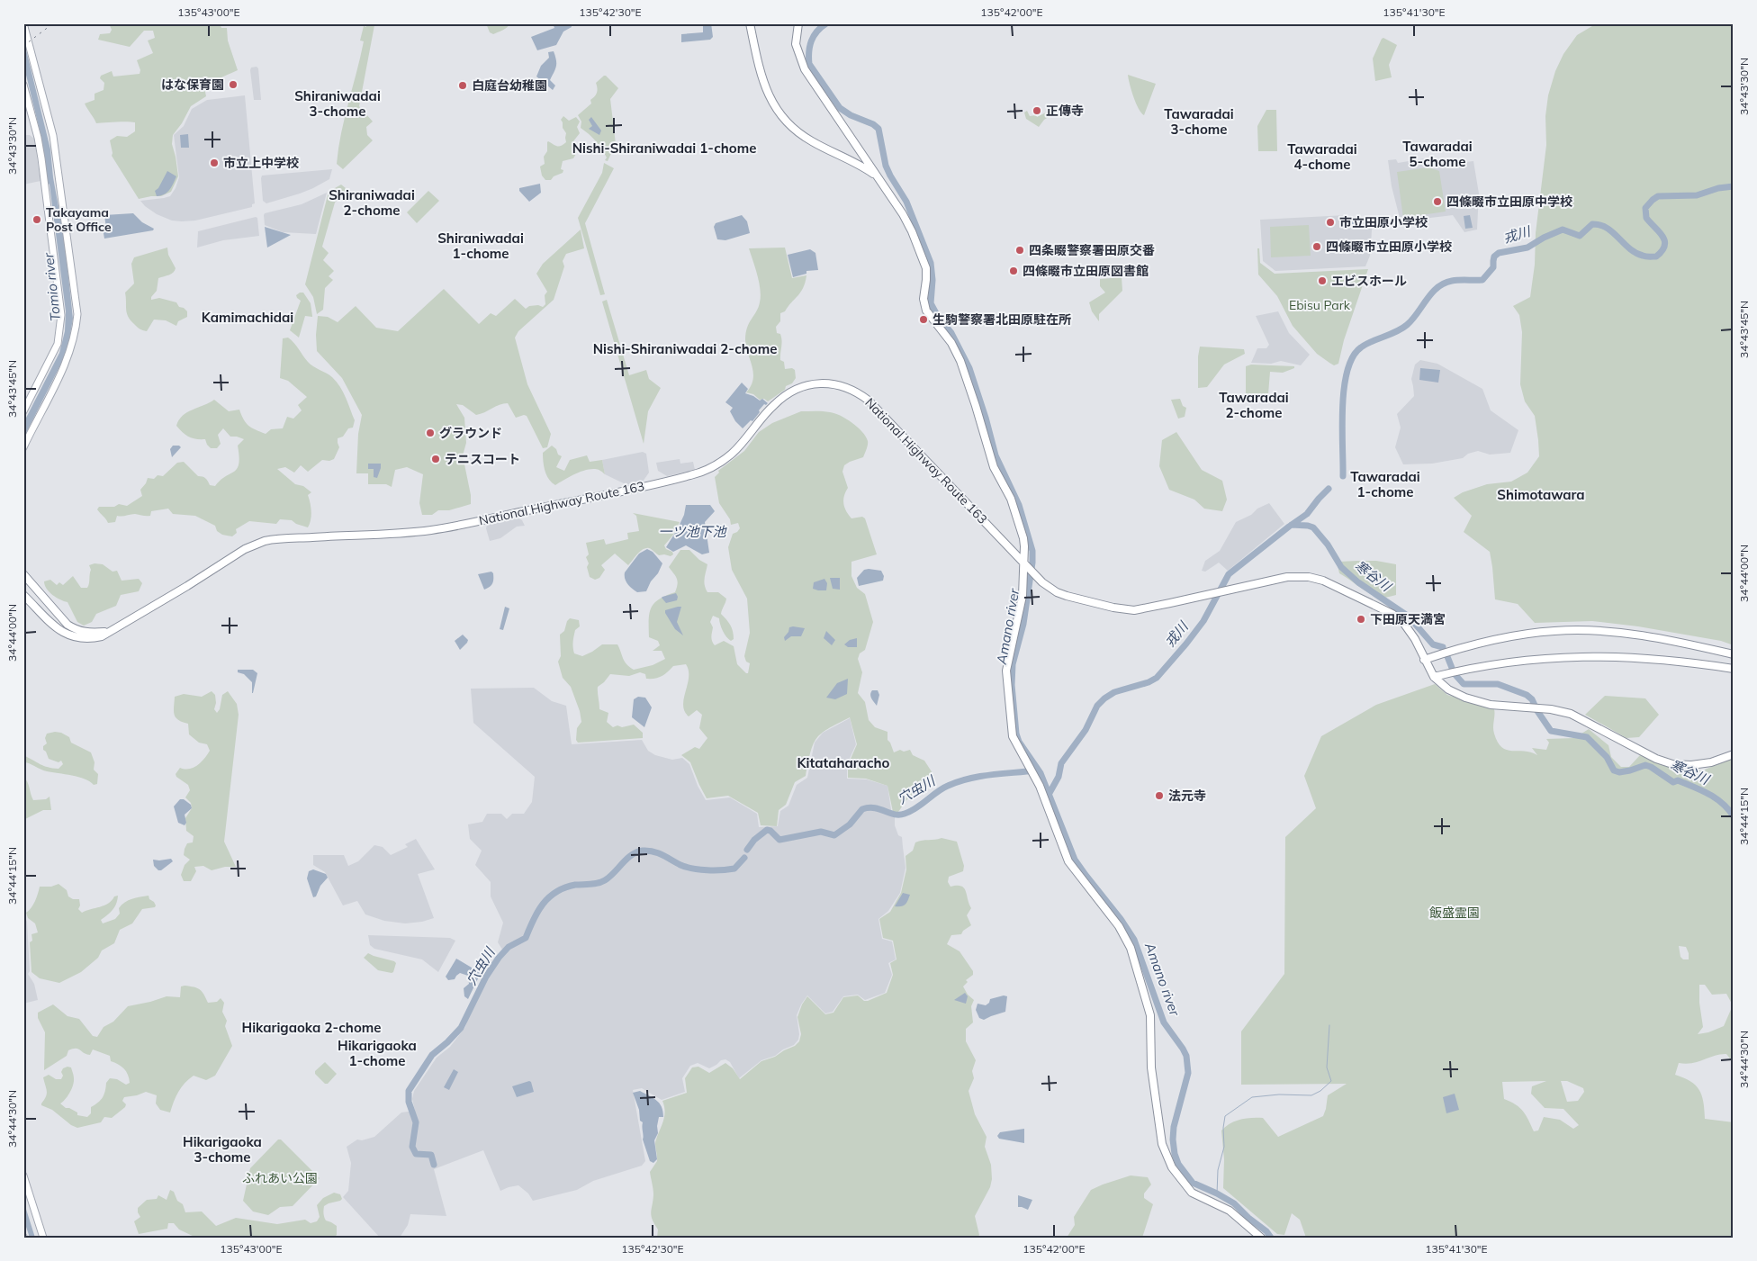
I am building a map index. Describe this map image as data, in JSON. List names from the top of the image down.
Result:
{
  "streets": {
    "highway": ["National Highway Route 163"]
  },
  "districts": [
    "Shiraniwadai 3-chome",
    "Tawaradai 3-chome",
    "Tawaradai 5-chome",
    "Nishi-Shiraniwadai 1-chome",
    "Tawaradai 4-chome",
    "Shiraniwadai 2-chome",
    "Shiraniwadai 1-chome",
    "Kamimachidai",
    "Nishi-Shiraniwadai 2-chome",
    "Tawaradai 2-chome",
    "Tawaradai 1-chome",
    "Shimotawara",
    "Kitataharacho",
    "Hikarigaoka 2-chome",
    "Hikarigaoka 1-chome",
    "Hikarigaoka 3-chome"
  ],
  "water": [
    "戎川",
    "Tomio river",
    "一ツ池下池",
    "寒谷川",
    "Amano river",
    "穴虫川"
  ],
  "parks": ["Ebisu Park", "飯盛霊園", "ふれあい公園"],
  "places": [
    "はな保育園",
    "白庭台幼稚園",
    "正傳寺",
    "市立上中学校",
    "四條畷市立田原中学校",
    "Takayama Post Office",
    "市立田原小学校",
    "四條畷市立田原小学校",
    "四条畷警察署田原交番",
    "四條畷市立田原図書館",
    "エビスホール",
    "生駒警察署北田原駐在所",
    "グラウンド",
    "テニスコート",
    "下田原天満宮",
    "法元寺"
  ],
  "coordinates": [
    "135°43'00\"E",
    "135°42'30\"E",
    "135°42'00\"E",
    "135°41'30\"E",
    "34°43'30\"N",
    "34°43'45\"N",
    "34°44'00\"N",
    "34°44'15\"N",
    "34°44'30\"N"
  ]
}
